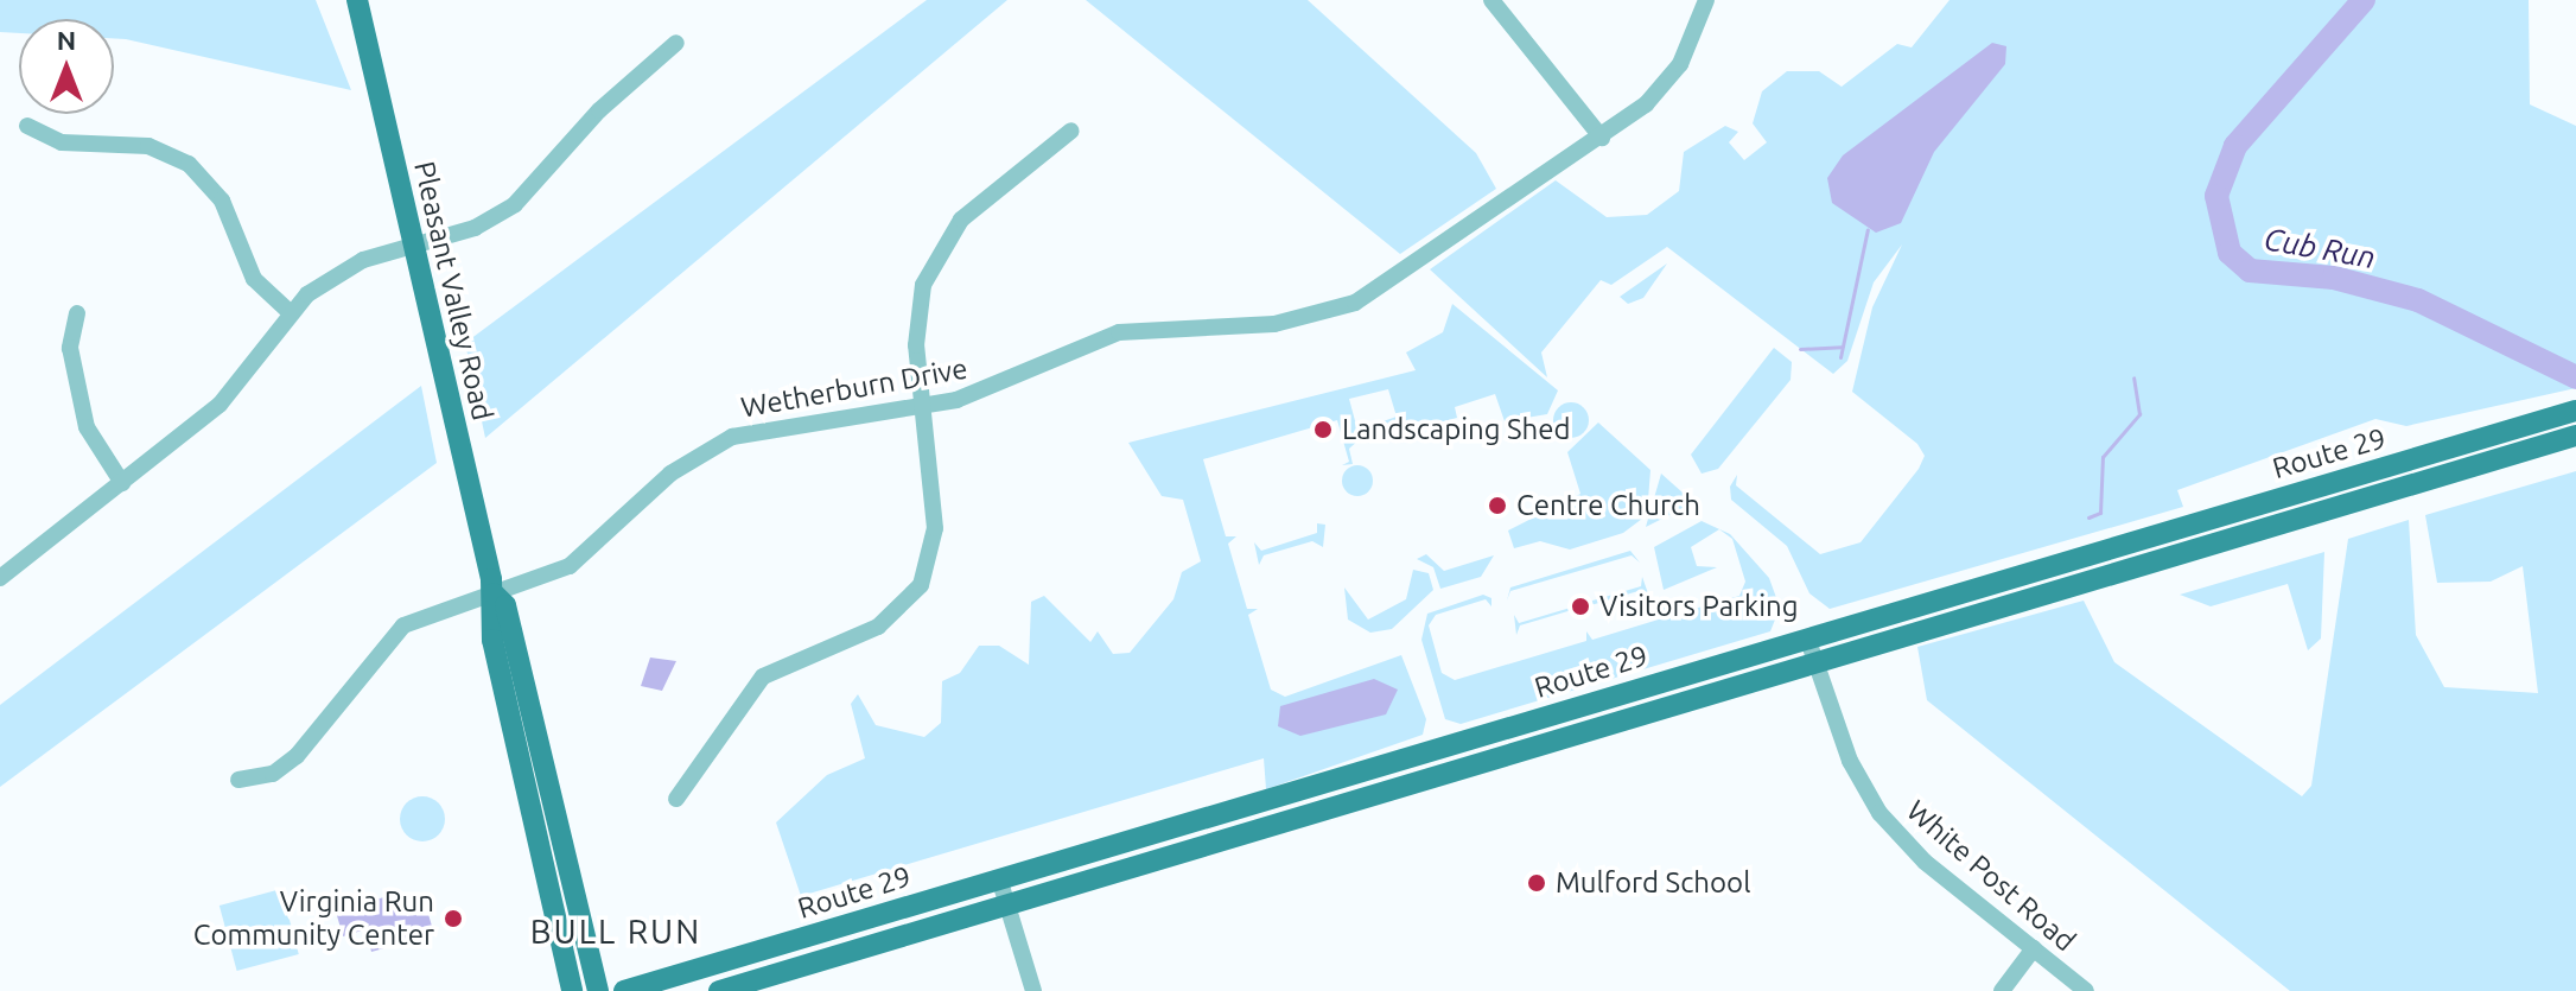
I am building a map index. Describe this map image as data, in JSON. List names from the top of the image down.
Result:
{
  "streets": {
    "main road": ["Pleasant Valley Road", "Route 29"],
    "street": ["Wetherburn Drive", "White Post Road"]
  },
  "crossings": [
    ["Pleasant Valley Road", "Wetherburn Drive"],
    ["Route 29", "White Post Road"]
  ],
  "districts": ["BULL RUN"],
  "water": ["Cub Run"],
  "places": [
    "Landscaping Shed",
    "Centre Church",
    "Visitors Parking",
    "Mulford School",
    "Virginia Run Community Center"
  ],
  "north": "top"
}
